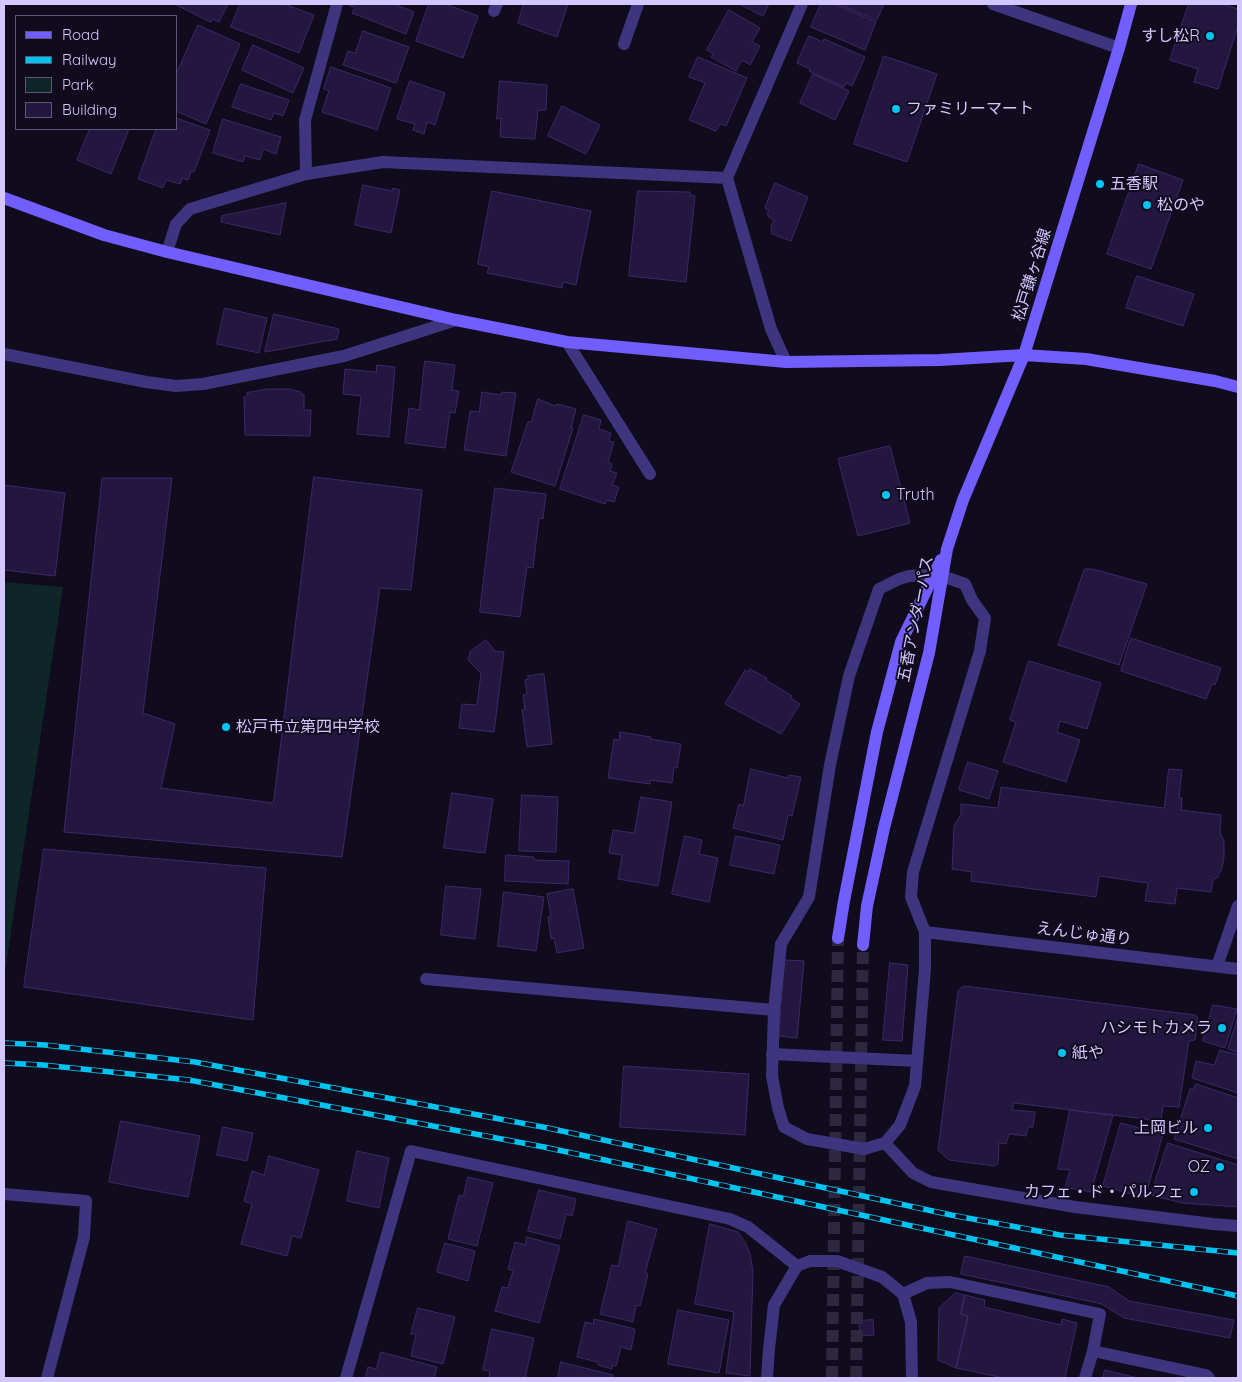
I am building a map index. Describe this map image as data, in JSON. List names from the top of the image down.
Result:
{
  "streets": {
    "main road": ["松戸鎌ヶ谷線", "五香アンダーパス"],
    "street": ["えんじゅ通り"]
  },
  "crossings": [
    ["松戸鎌ヶ谷線", "五香アンダーパス"]
  ],
  "places": [
    "すし松R",
    "ファミリーマート",
    "五香駅",
    "松のや",
    "Truth",
    "松戸市立第四中学校",
    "ハシモトカメラ",
    "紙や",
    "上岡ビル",
    "OZ",
    "カフェ・ド・パルフェ"
  ],
  "legend": [
    "Road",
    "Railway",
    "Park",
    "Building"
  ]
}
